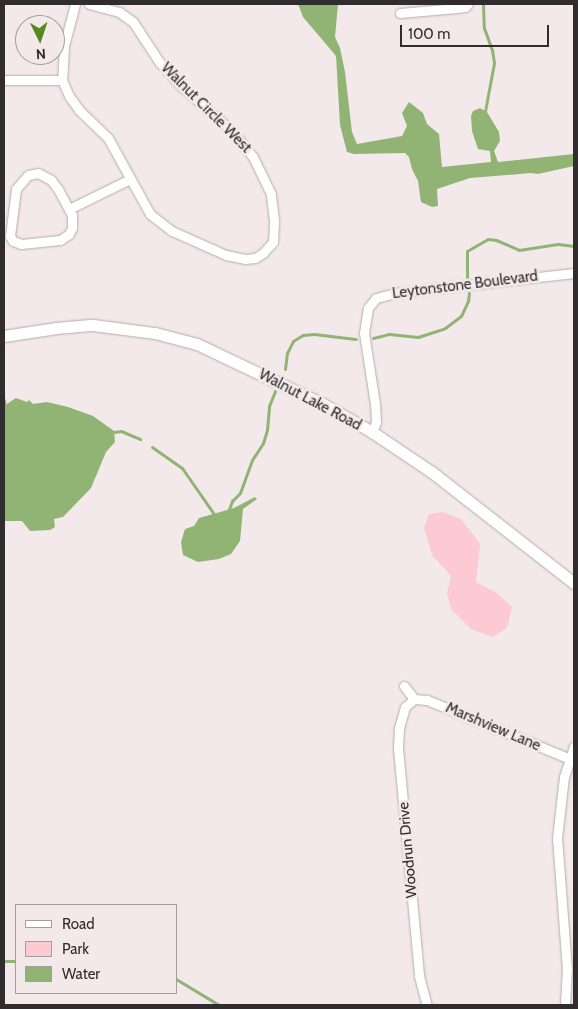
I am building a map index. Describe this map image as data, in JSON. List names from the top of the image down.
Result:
{
  "streets": {
    "street": [
      "Walnut Circle West",
      "Leytonstone Boulevard",
      "Walnut Lake Road",
      "Marshview Lane",
      "Woodrun Drive"
    ]
  },
  "crossings": [
    ["Leytonstone Boulevard", "Walnut Lake Road"],
    ["Marshview Lane", "Woodrun Drive"]
  ],
  "legend": ["Road", "Park", "Water"],
  "scale_bar": "100 m",
  "north": "bottom"
}
